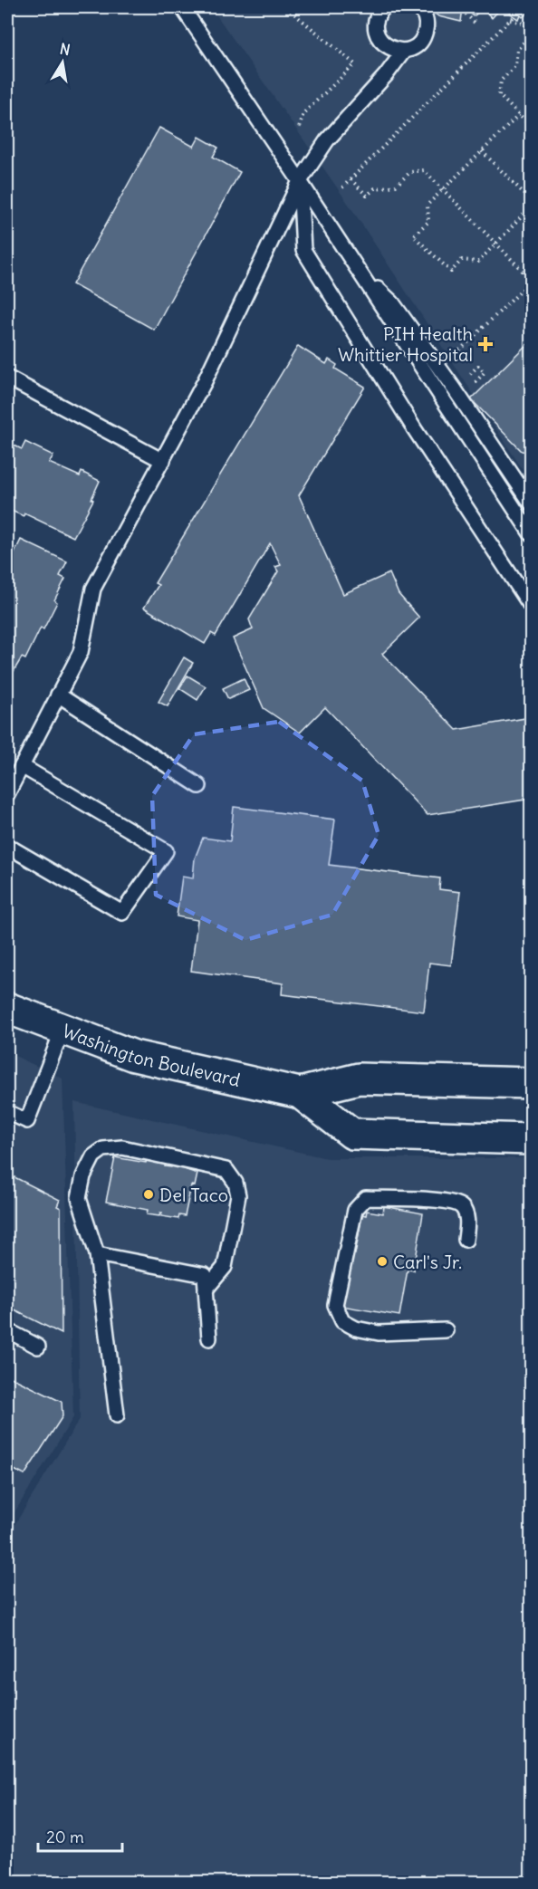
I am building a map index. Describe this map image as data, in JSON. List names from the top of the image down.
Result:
{
  "streets": {
    "main road": ["Washington Boulevard"]
  },
  "places": {
    "health": ["PIH Health Whittier Hospital"],
    "other": ["Del Taco", "Carl's Jr."]
  },
  "scale_bar": "20 m",
  "north": "top"
}
